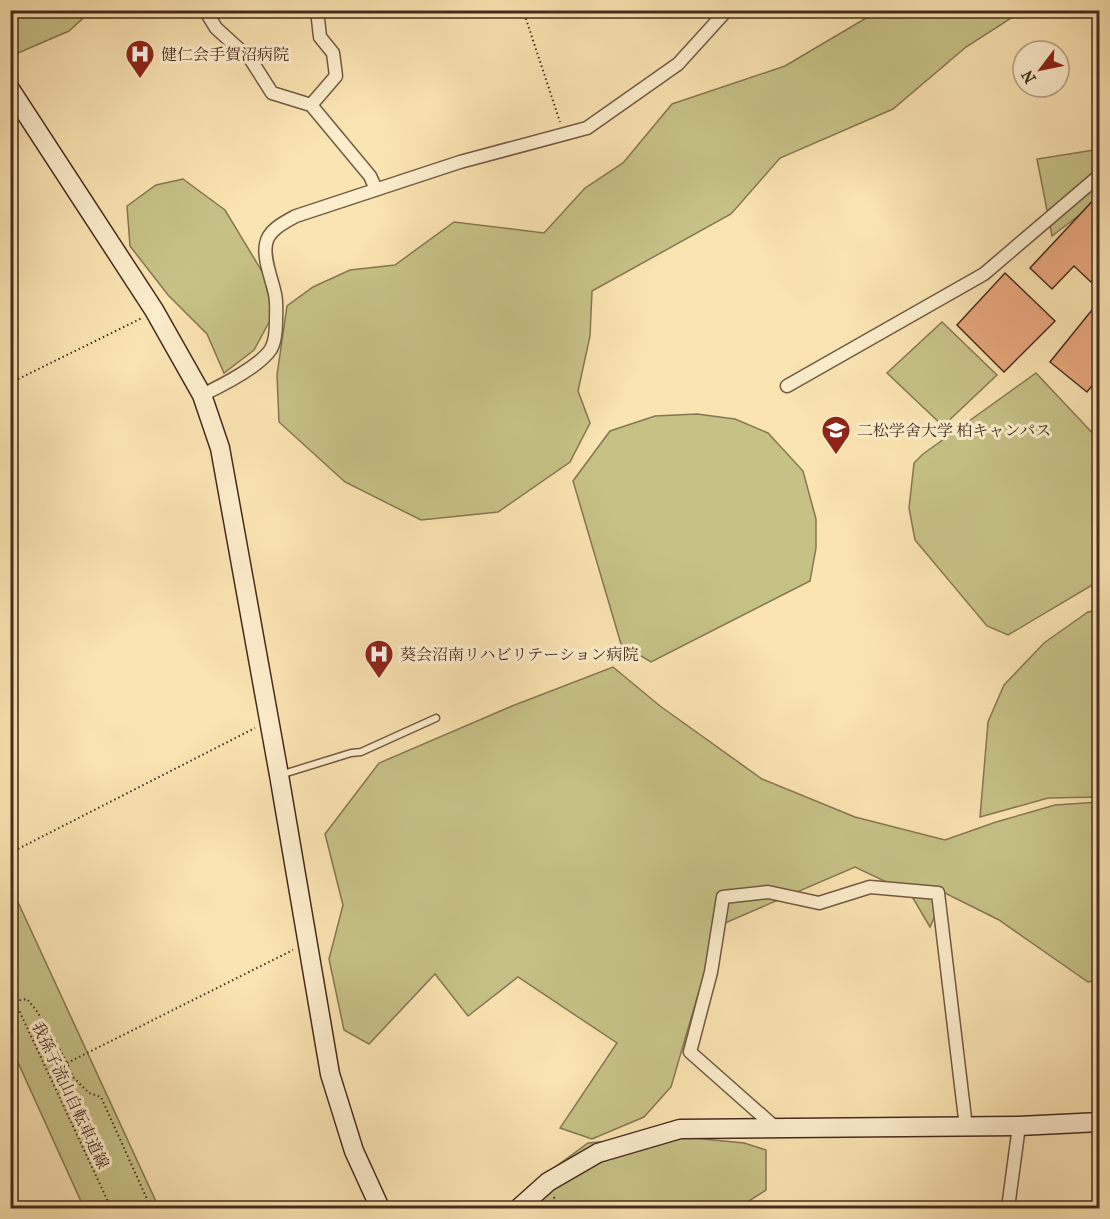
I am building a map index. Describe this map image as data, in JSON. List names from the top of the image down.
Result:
{
  "streets": {
    "path": ["我孫子流山自転車道線"]
  },
  "places": {
    "hospital": ["健仁会手賀沼病院", "葵会沼南リハビリテーション病院"],
    "school or university": ["二松学舍大学 柏キャンパス"]
  },
  "north": "bottom left"
}
